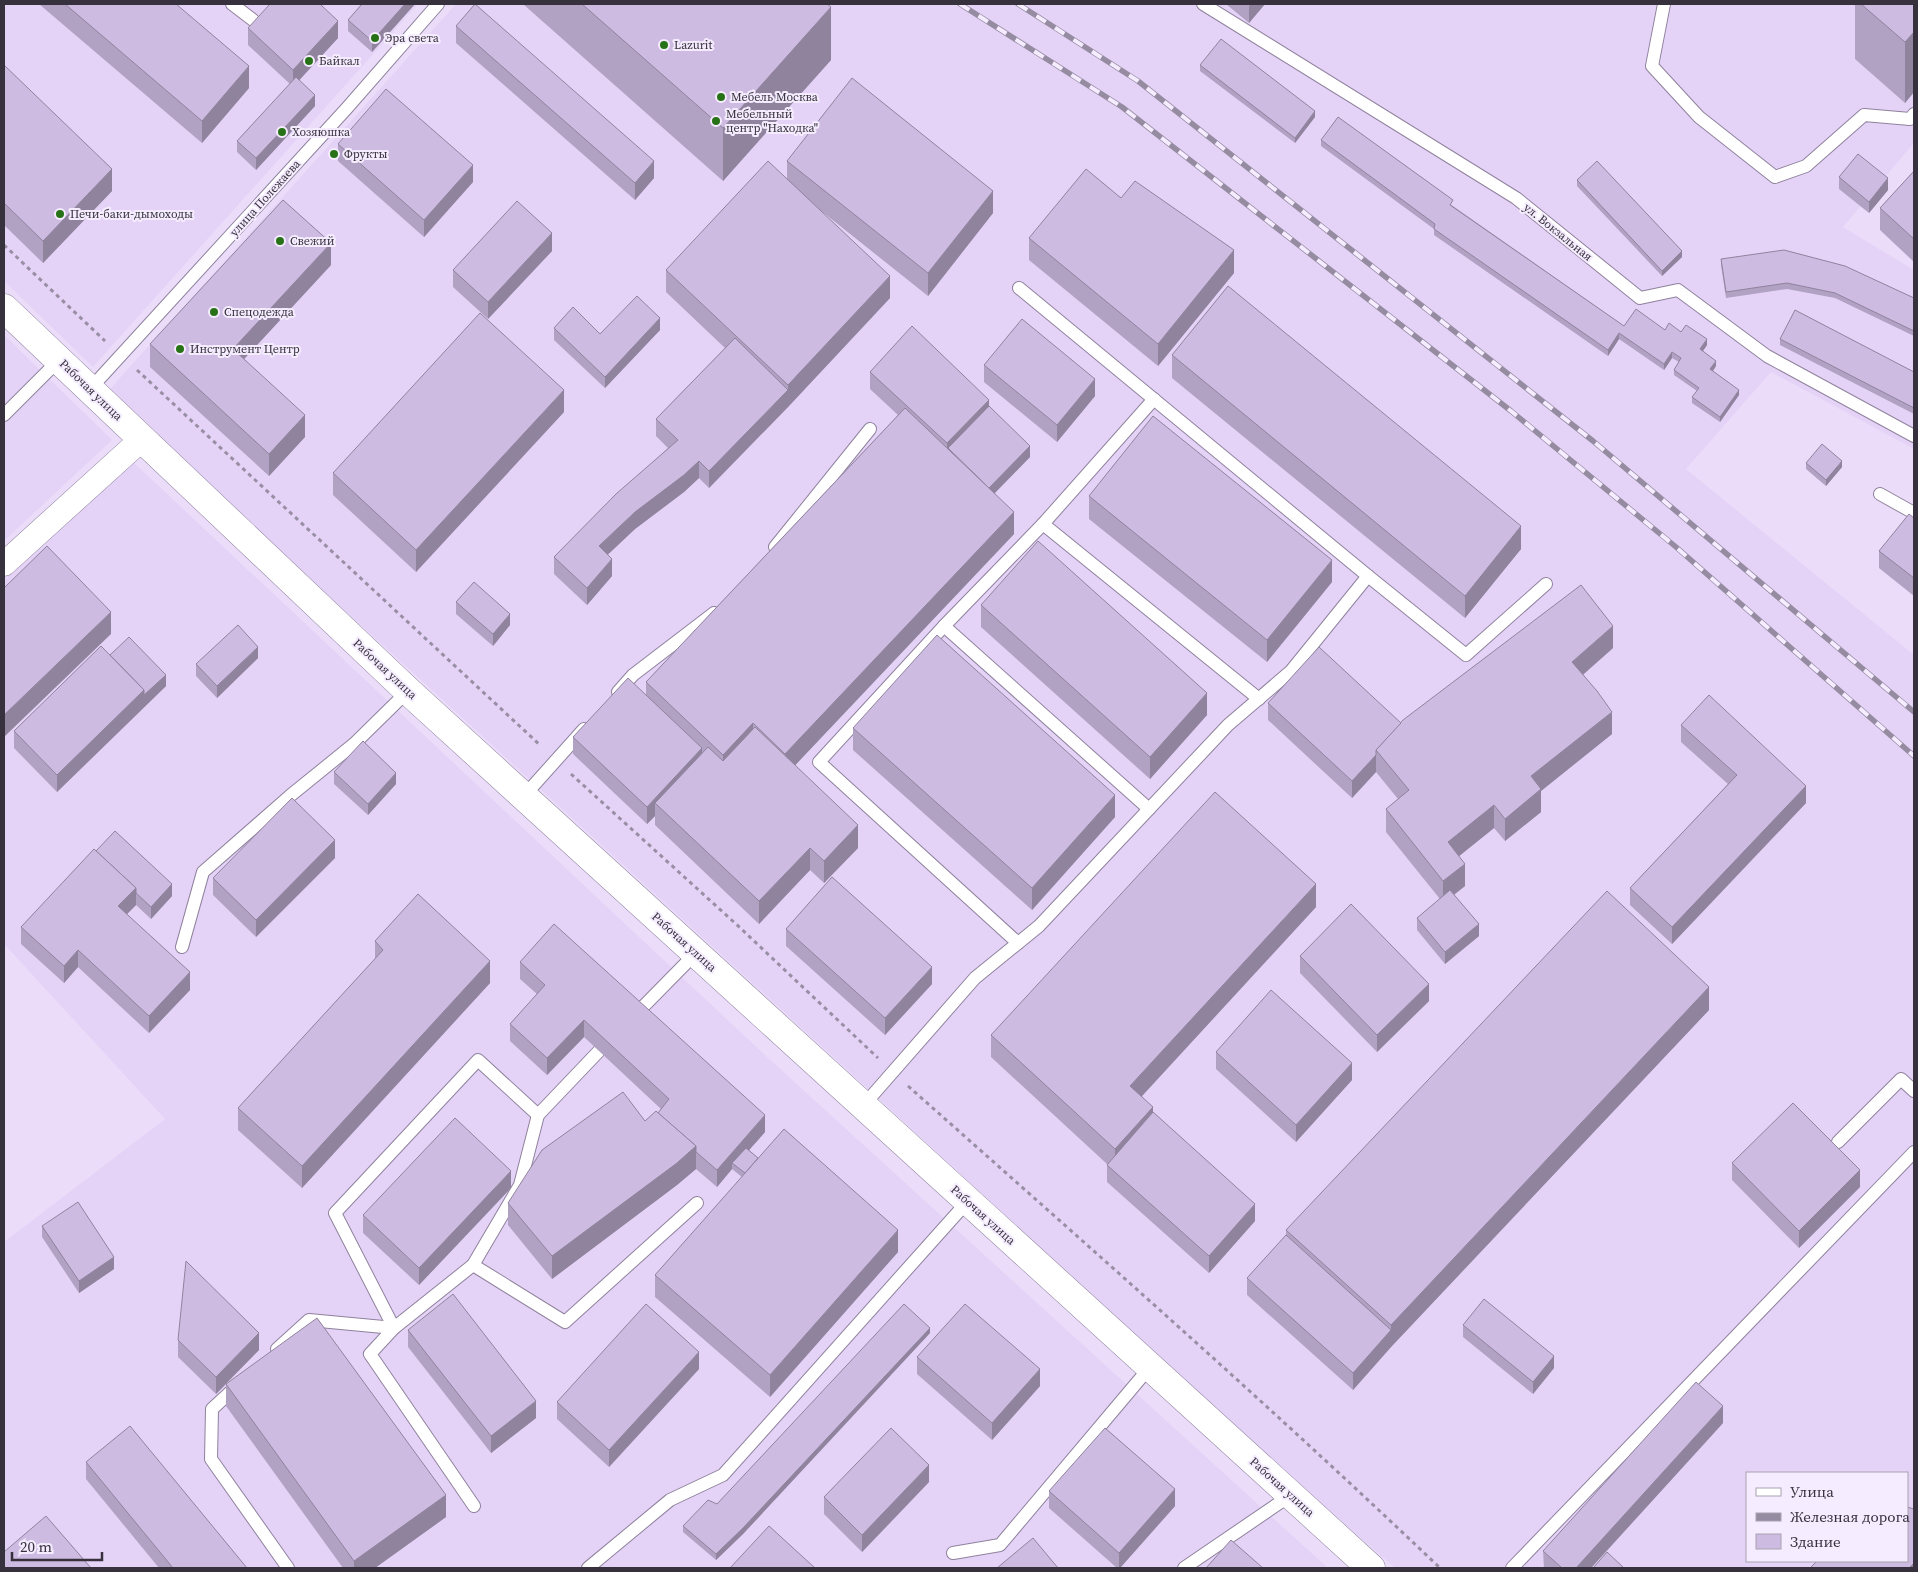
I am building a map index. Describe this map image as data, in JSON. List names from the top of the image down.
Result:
{
  "streets": {
    "street": ["Рабочая улица"],
    "lane": ["улица Полежаева", "ул. Вокзальная"]
  },
  "crossings": [
    ["улица Полежаева", "Рабочая улица"]
  ],
  "places": [
    "Эра света",
    "Lazurit",
    "Байкал",
    "Мебель Москва",
    "Мебельный центр \"Находка\"",
    "Хозяюшка",
    "Фрукты",
    "Печи-баки-дымоходы",
    "Свежий",
    "Спецодежда",
    "Инструмент Центр"
  ],
  "legend": ["Улица", "Железная дорога", "Здание"],
  "scale_bar": "20 m"
}
